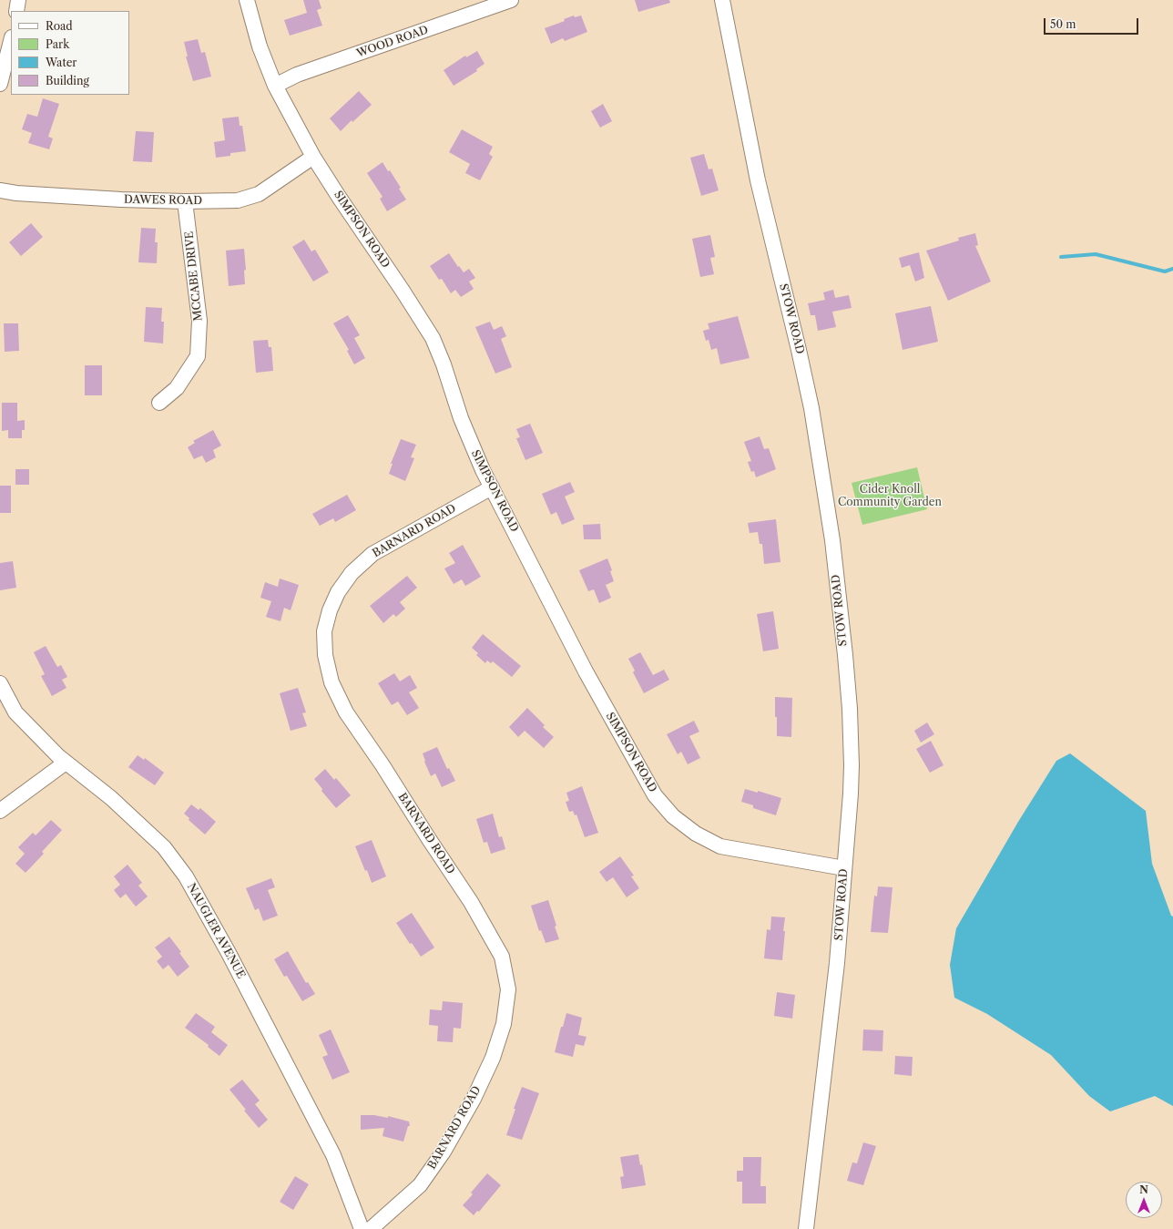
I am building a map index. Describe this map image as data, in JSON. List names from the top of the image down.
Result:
{
  "streets": {
    "street": [
      "WOOD ROAD",
      "DAWES ROAD",
      "SIMPSON ROAD",
      "MCCABE DRIVE",
      "STOW ROAD",
      "BARNARD ROAD",
      "NAUGLER AVENUE"
    ]
  },
  "crossings": [
    ["WOOD ROAD", "SIMPSON ROAD"],
    ["DAWES ROAD", "SIMPSON ROAD"],
    ["DAWES ROAD", "MCCABE DRIVE"],
    ["SIMPSON ROAD", "STOW ROAD"],
    ["SIMPSON ROAD", "BARNARD ROAD"]
  ],
  "parks": ["Cider Knoll Community Garden"],
  "legend": [
    "Road",
    "Park",
    "Water",
    "Building"
  ],
  "scale_bar": "50 m",
  "north": "top"
}
